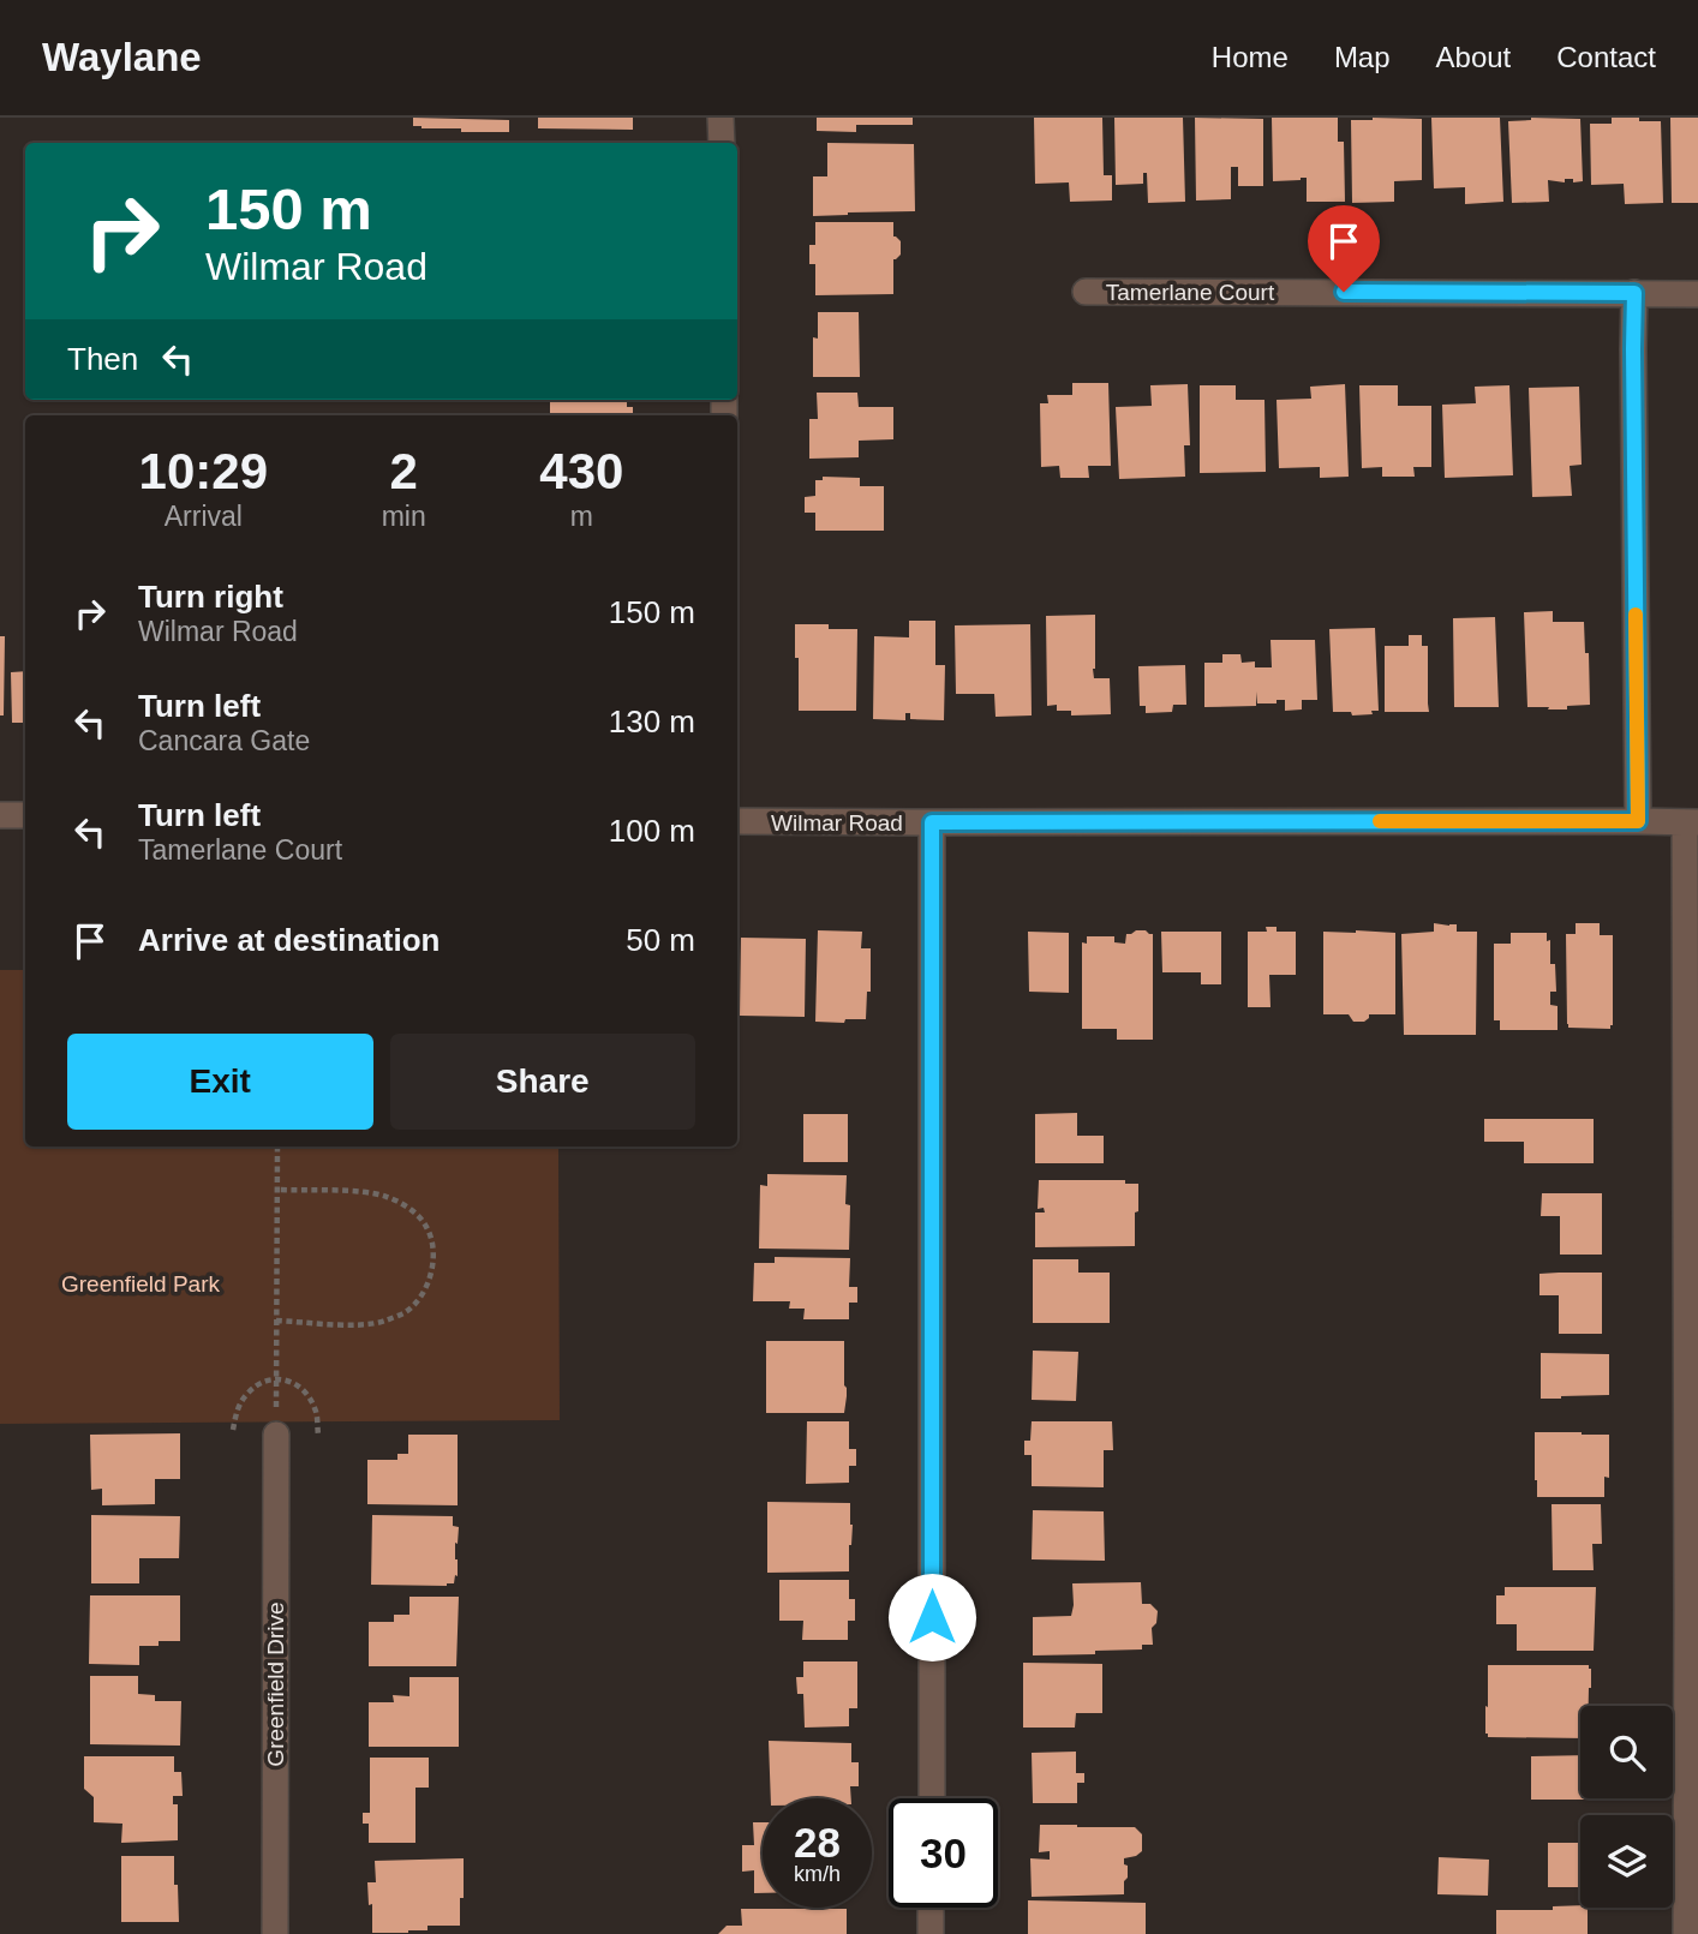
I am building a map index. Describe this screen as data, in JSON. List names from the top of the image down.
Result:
{
  "streets": {
    "street": ["Tamerlane Court", "Wilmar Road", "Greenfield Drive"]
  },
  "parks": ["Greenfield Park"],
  "page": {
    "header": "Waylane",
    "nav": [
      "Home",
      "Map",
      "About",
      "Contact"
    ],
    "turn": ["150 m", "Wilmar Road"],
    "then": "Then",
    "eta": [
      "10:29",
      "Arrival",
      "2",
      "min",
      "430",
      "m"
    ],
    "list": [
      {
        "name": "Turn right",
        "note": "Wilmar Road",
        "value": "150 m"
      },
      {
        "name": "Turn left",
        "note": "Cancara Gate",
        "value": "130 m"
      },
      {
        "name": "Turn left",
        "note": "Tamerlane Court",
        "value": "100 m"
      },
      {
        "name": "Arrive at destination",
        "value": "50 m"
      }
    ],
    "buttons": ["Exit", "Share"],
    "speed": "28 km/h",
    "limit": "30"
  }
}
